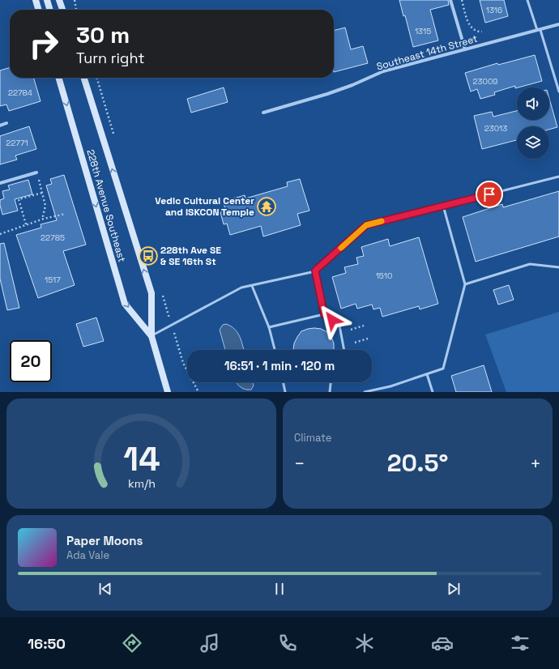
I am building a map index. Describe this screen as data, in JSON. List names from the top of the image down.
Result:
{
  "streets": {
    "main road": ["228th Avenue Southeast"],
    "street": ["Southeast 14th Street"]
  },
  "places": {
    "temple": ["Vedic Cultural Center and ISKCON Temple"],
    "bus stop": ["228th Ave SE & SE 16th St"]
  },
  "house_numbers": [
    "1316",
    "1315",
    "23009",
    "22784",
    "23013",
    "22771",
    "22785",
    "1510",
    "1517"
  ],
  "page": {
    "turn": ["30 m", "Turn right"],
    "limit": "20",
    "trip": "16:51 · 1 min · 120 m",
    "tile": "Climate",
    "heat": ["−", "20.5°", "+"],
    "song": ["Paper Moons", "Ada Vale"],
    "tabs": "16:50",
    "gauge": ["14", "km/h"]
  }
}
